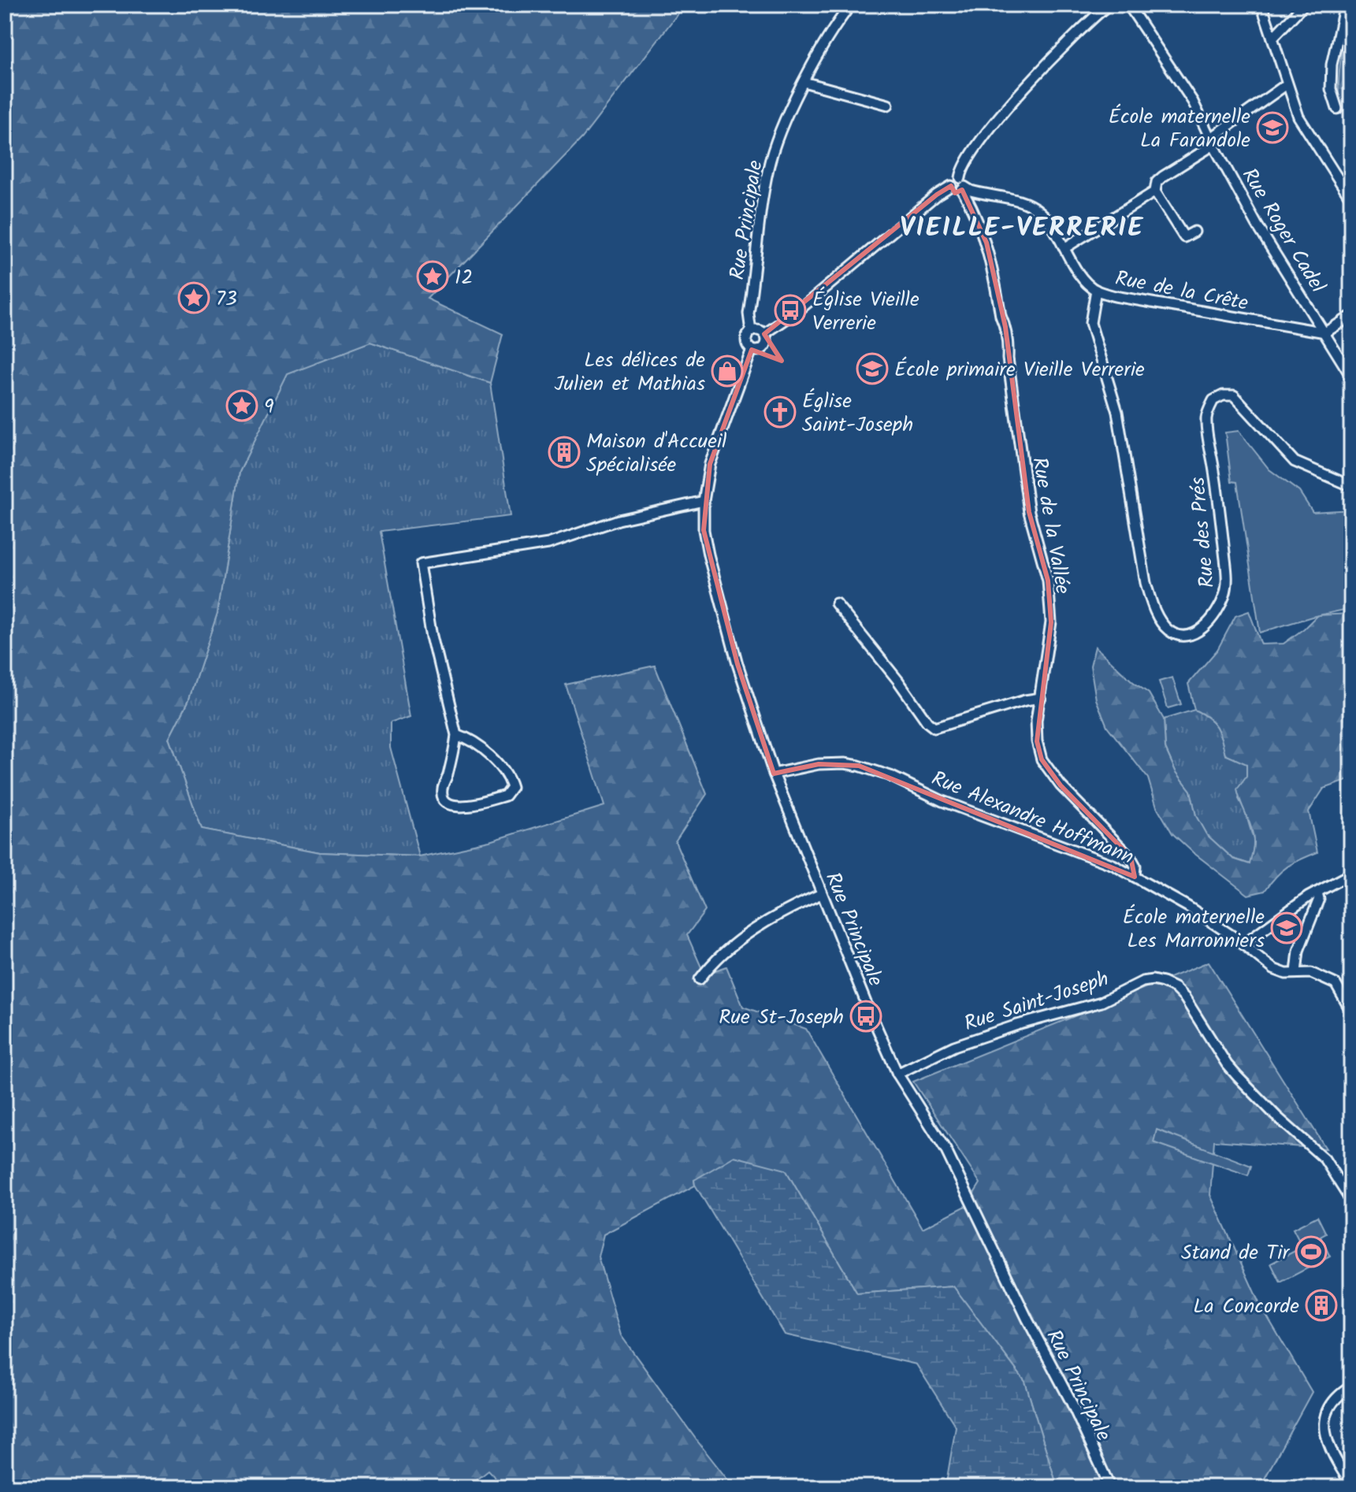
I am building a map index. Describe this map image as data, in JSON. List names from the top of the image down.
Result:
{
  "streets": {
    "street": [
      "Rue Principale",
      "Rue Roger Cadel",
      "Rue de la Crête",
      "Rue de la Vallée",
      "Rue des Prés",
      "Rue Alexandre Hoffmann",
      "Rue Saint-Joseph"
    ]
  },
  "crossings": [
    ["Rue Principale", "Rue Alexandre Hoffmann"],
    ["Rue Principale", "Rue Saint-Joseph"],
    ["Rue Roger Cadel", "Rue de la Crête"],
    ["Rue de la Crête", "Rue de la Vallée"],
    ["Rue de la Crête", "Rue des Prés"],
    ["Rue de la Vallée", "Rue Alexandre Hoffmann"]
  ],
  "districts": ["VIEILLE-VERRERIE"],
  "places": {
    "school or university": ["École maternelle La Farandole", "École primaire Vieille Verrerie", "École maternelle Les Marronniers"],
    "place": ["12", "73", "9"],
    "bus stop": ["Église Vieille Verrerie", "Rue St-Joseph"],
    "shop": ["Les délices de Julien et Mathias"],
    "church": ["Église Saint-Joseph"],
    "building": ["Maison d'Accueil Spécialisée", "La Concorde"],
    "sports": ["Stand de Tir"]
  }
}
